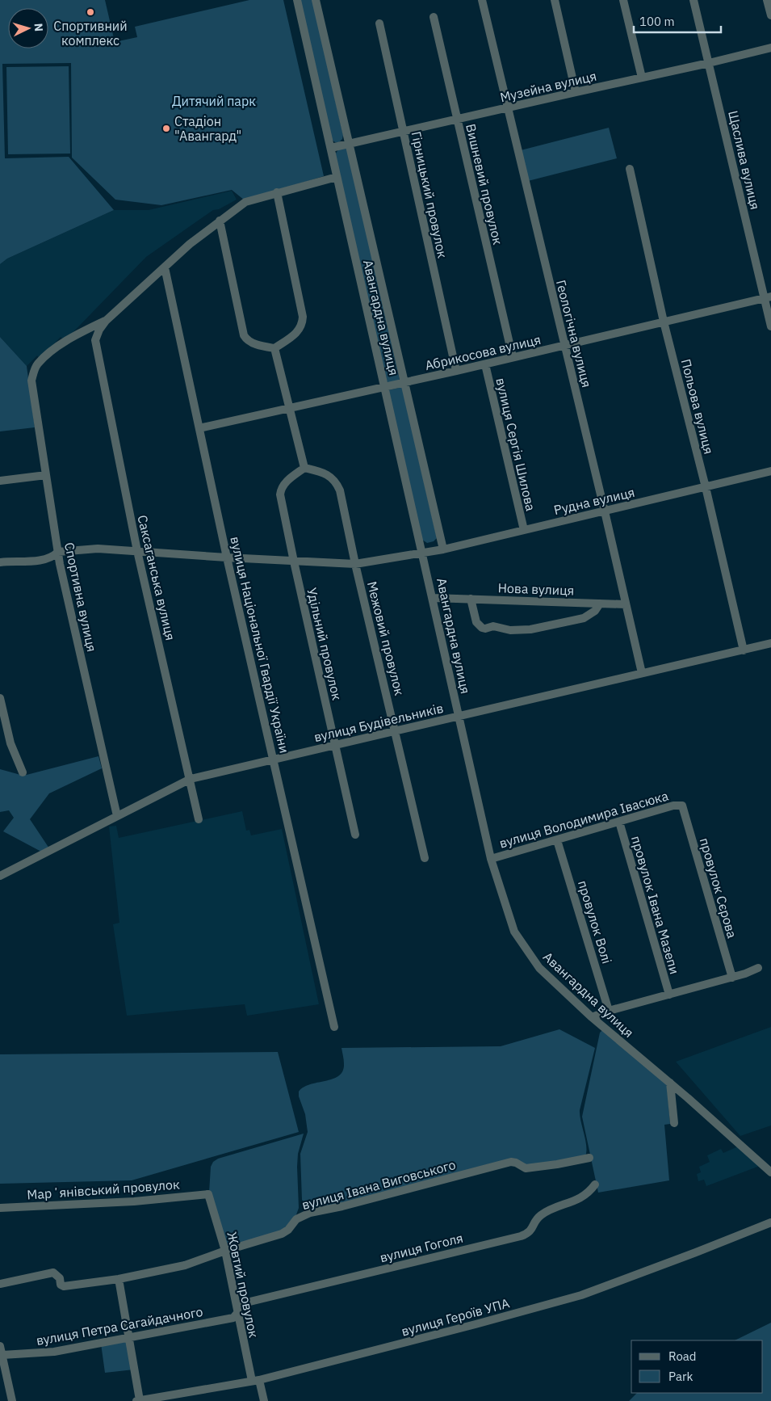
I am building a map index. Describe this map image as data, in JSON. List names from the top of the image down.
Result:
{
  "streets": {
    "street": [
      "Музейна вулиця",
      "Щаслива вулиця",
      "Вишневий провулок",
      "Гірницький провулок",
      "Авангардна вулиця",
      "Геологічна вулиця",
      "Абрикосова вулиця",
      "Польова вулиця",
      "вулиця Сергія Шилова",
      "Рудна вулиця",
      "Саксаганська вулиця",
      "Нова вулиця",
      "Спортивна вулиця",
      "Межовий провулок",
      "Удільний провулок",
      "вулиця Національної Гвардії України",
      "вулиця Будівельників",
      "вулиця Володимира Івасюка",
      "провулок Сєрова",
      "провулок Івана Мазепи",
      "провулок Волі",
      "вулиця Івана Виговського",
      "Марʼянівський провулок",
      "вулиця Гоголя",
      "Жовтий провулок",
      "вулиця Героїв УПА",
      "вулиця Петра Сагайдачного"
    ]
  },
  "crossings": [
    ["Музейна вулиця", "Щаслива вулиця"],
    ["Музейна вулиця", "Вишневий провулок"],
    ["Музейна вулиця", "Гірницький провулок"],
    ["Музейна вулиця", "Авангардна вулиця"],
    ["Музейна вулиця", "Геологічна вулиця"],
    ["Щаслива вулиця", "Абрикосова вулиця"],
    ["Вишневий провулок", "Абрикосова вулиця"],
    ["Гірницький провулок", "Абрикосова вулиця"],
    ["Авангардна вулиця", "Абрикосова вулиця"],
    ["Авангардна вулиця", "Рудна вулиця"],
    ["Авангардна вулиця", "Нова вулиця"],
    ["Авангардна вулиця", "вулиця Будівельників"],
    ["Авангардна вулиця", "вулиця Володимира Івасюка"],
    ["Геологічна вулиця", "Абрикосова вулиця"],
    ["Геологічна вулиця", "Рудна вулиця"],
    ["Геологічна вулиця", "Нова вулиця"],
    ["Геологічна вулиця", "вулиця Будівельників"],
    ["Абрикосова вулиця", "Польова вулиця"],
    ["Абрикосова вулиця", "вулиця Сергія Шилова"],
    ["Абрикосова вулиця", "вулиця Національної Гвардії України"],
    ["Польова вулиця", "Рудна вулиця"],
    ["Польова вулиця", "вулиця Будівельників"],
    ["вулиця Сергія Шилова", "Рудна вулиця"],
    ["Рудна вулиця", "Саксаганська вулиця"],
    ["Рудна вулиця", "Спортивна вулиця"],
    ["Рудна вулиця", "Межовий провулок"],
    ["Рудна вулиця", "Удільний провулок"],
    ["Рудна вулиця", "вулиця Національної Гвардії України"],
    ["Саксаганська вулиця", "Спортивна вулиця"],
    ["Саксаганська вулиця", "вулиця Будівельників"],
    ["Спортивна вулиця", "вулиця Будівельників"],
    ["Межовий провулок", "Удільний провулок"],
    ["Межовий провулок", "вулиця Будівельників"],
    ["Удільний провулок", "вулиця Будівельників"],
    ["вулиця Національної Гвардії України", "вулиця Будівельників"],
    ["вулиця Володимира Івасюка", "провулок Сєрова"],
    ["вулиця Володимира Івасюка", "провулок Івана Мазепи"],
    ["вулиця Володимира Івасюка", "провулок Волі"],
    ["вулиця Івана Виговського", "Жовтий провулок"],
    ["Марʼянівський провулок", "Жовтий провулок"],
    ["вулиця Гоголя", "Жовтий провулок"],
    ["вулиця Гоголя", "вулиця Петра Сагайдачного"],
    ["Жовтий провулок", "вулиця Героїв УПА"],
    ["Жовтий провулок", "вулиця Петра Сагайдачного"]
  ],
  "parks": ["Дитячий парк"],
  "places": ["Спортивний комплекс", "Стадіон \"Авангард\""],
  "legend": ["Road", "Park"],
  "scale_bar": "100 m",
  "north": "right"
}
